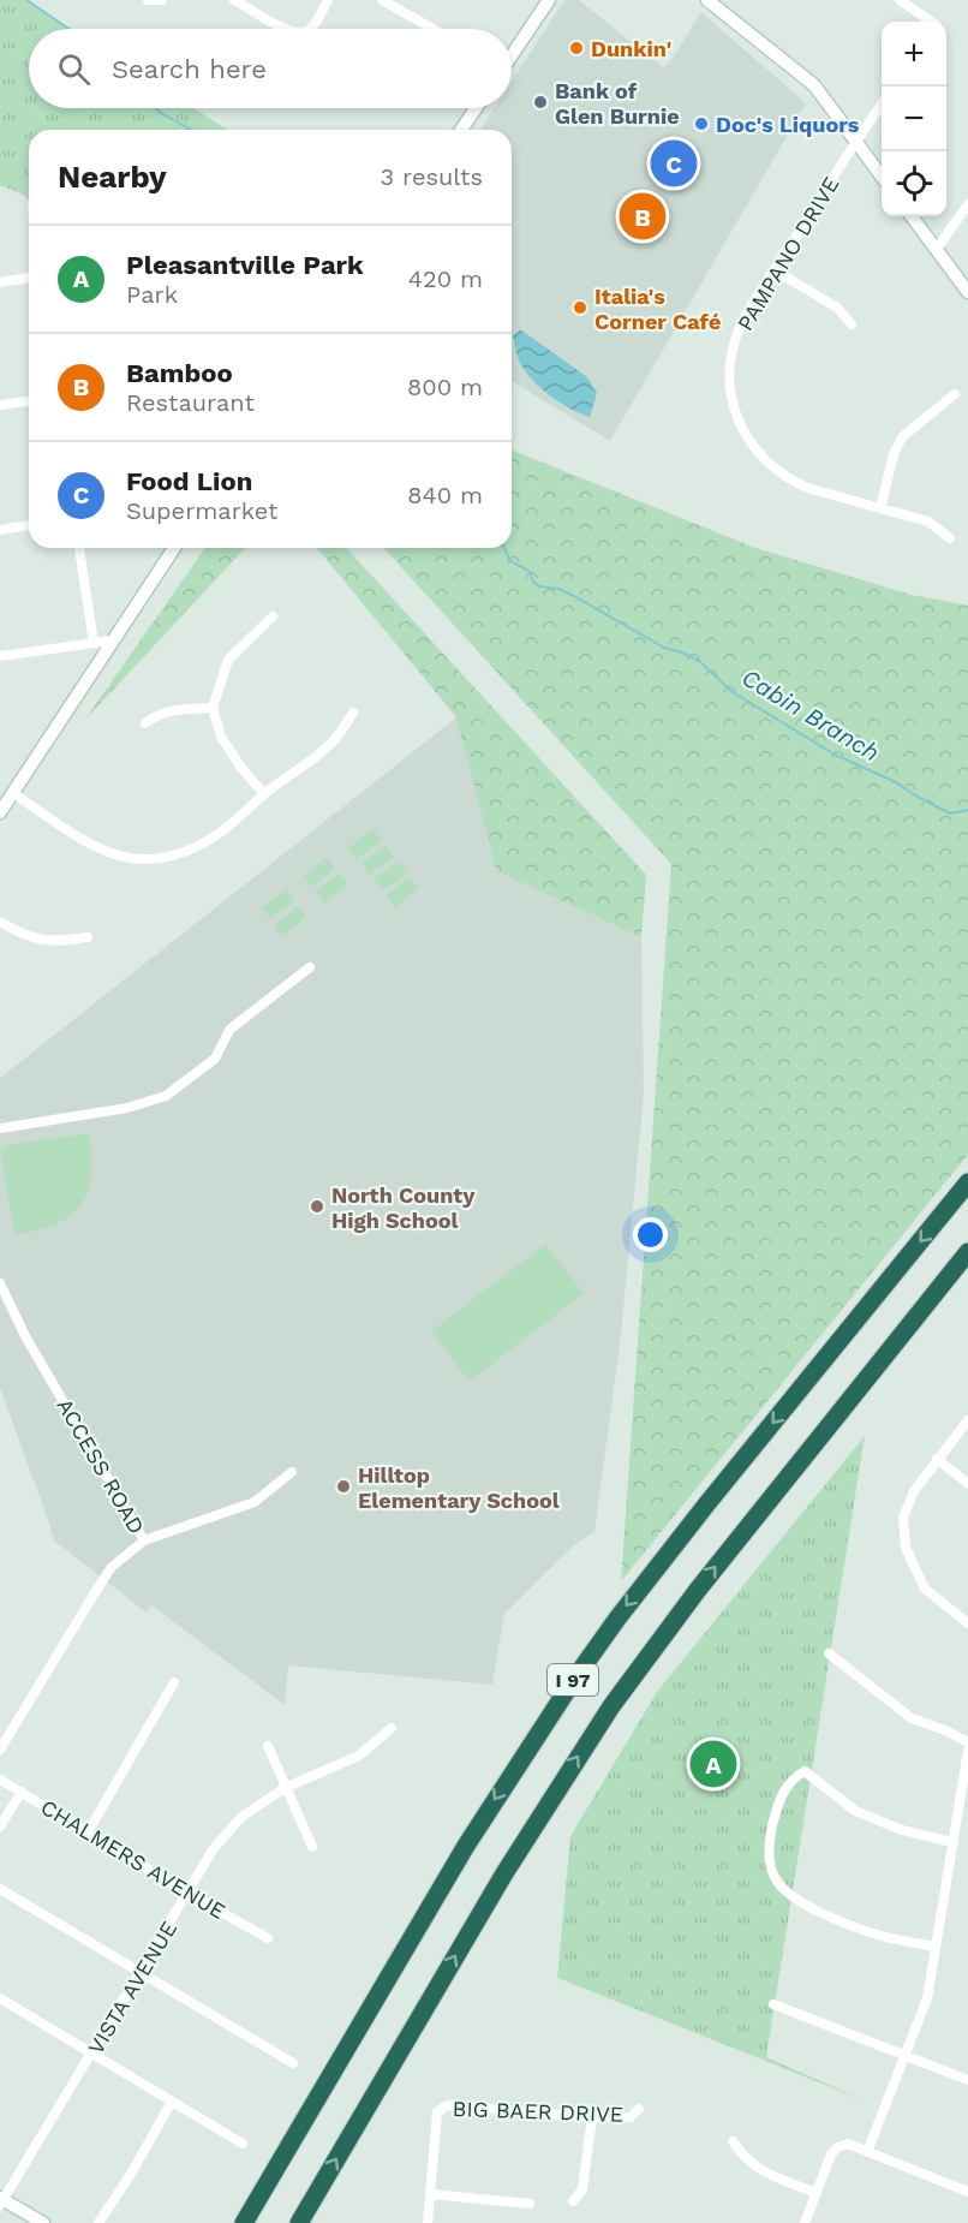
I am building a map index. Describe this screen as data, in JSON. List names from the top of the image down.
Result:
{
  "streets": {
    "highway": ["I 97"],
    "street": [
      "PAMPANO DRIVE",
      "ACCESS ROAD",
      "CHALMERS AVENUE",
      "VISTA AVENUE",
      "BIG BAER DRIVE"
    ]
  },
  "crossings": [
    ["CHALMERS AVENUE", "VISTA AVENUE"]
  ],
  "water": ["Cabin Branch"],
  "places": [
    "Dunkin'",
    "Bank of Glen Burnie",
    "Doc's Liquors",
    "Italia's Corner Café",
    "North County High School",
    "Hilltop Elementary School"
  ],
  "page": {
    "map_buttons": ["+", "−"],
    "search": "Search here",
    "heading": ["Nearby", "3 results"],
    "pins": ["C", "B", "A"],
    "list": [
      {
        "mark": "A",
        "name": "Pleasantville Park",
        "note": "Park",
        "value": "420 m"
      },
      {
        "mark": "B",
        "name": "Bamboo",
        "note": "Restaurant",
        "value": "800 m"
      },
      {
        "mark": "C",
        "name": "Food Lion",
        "note": "Supermarket",
        "value": "840 m"
      }
    ]
  }
}
